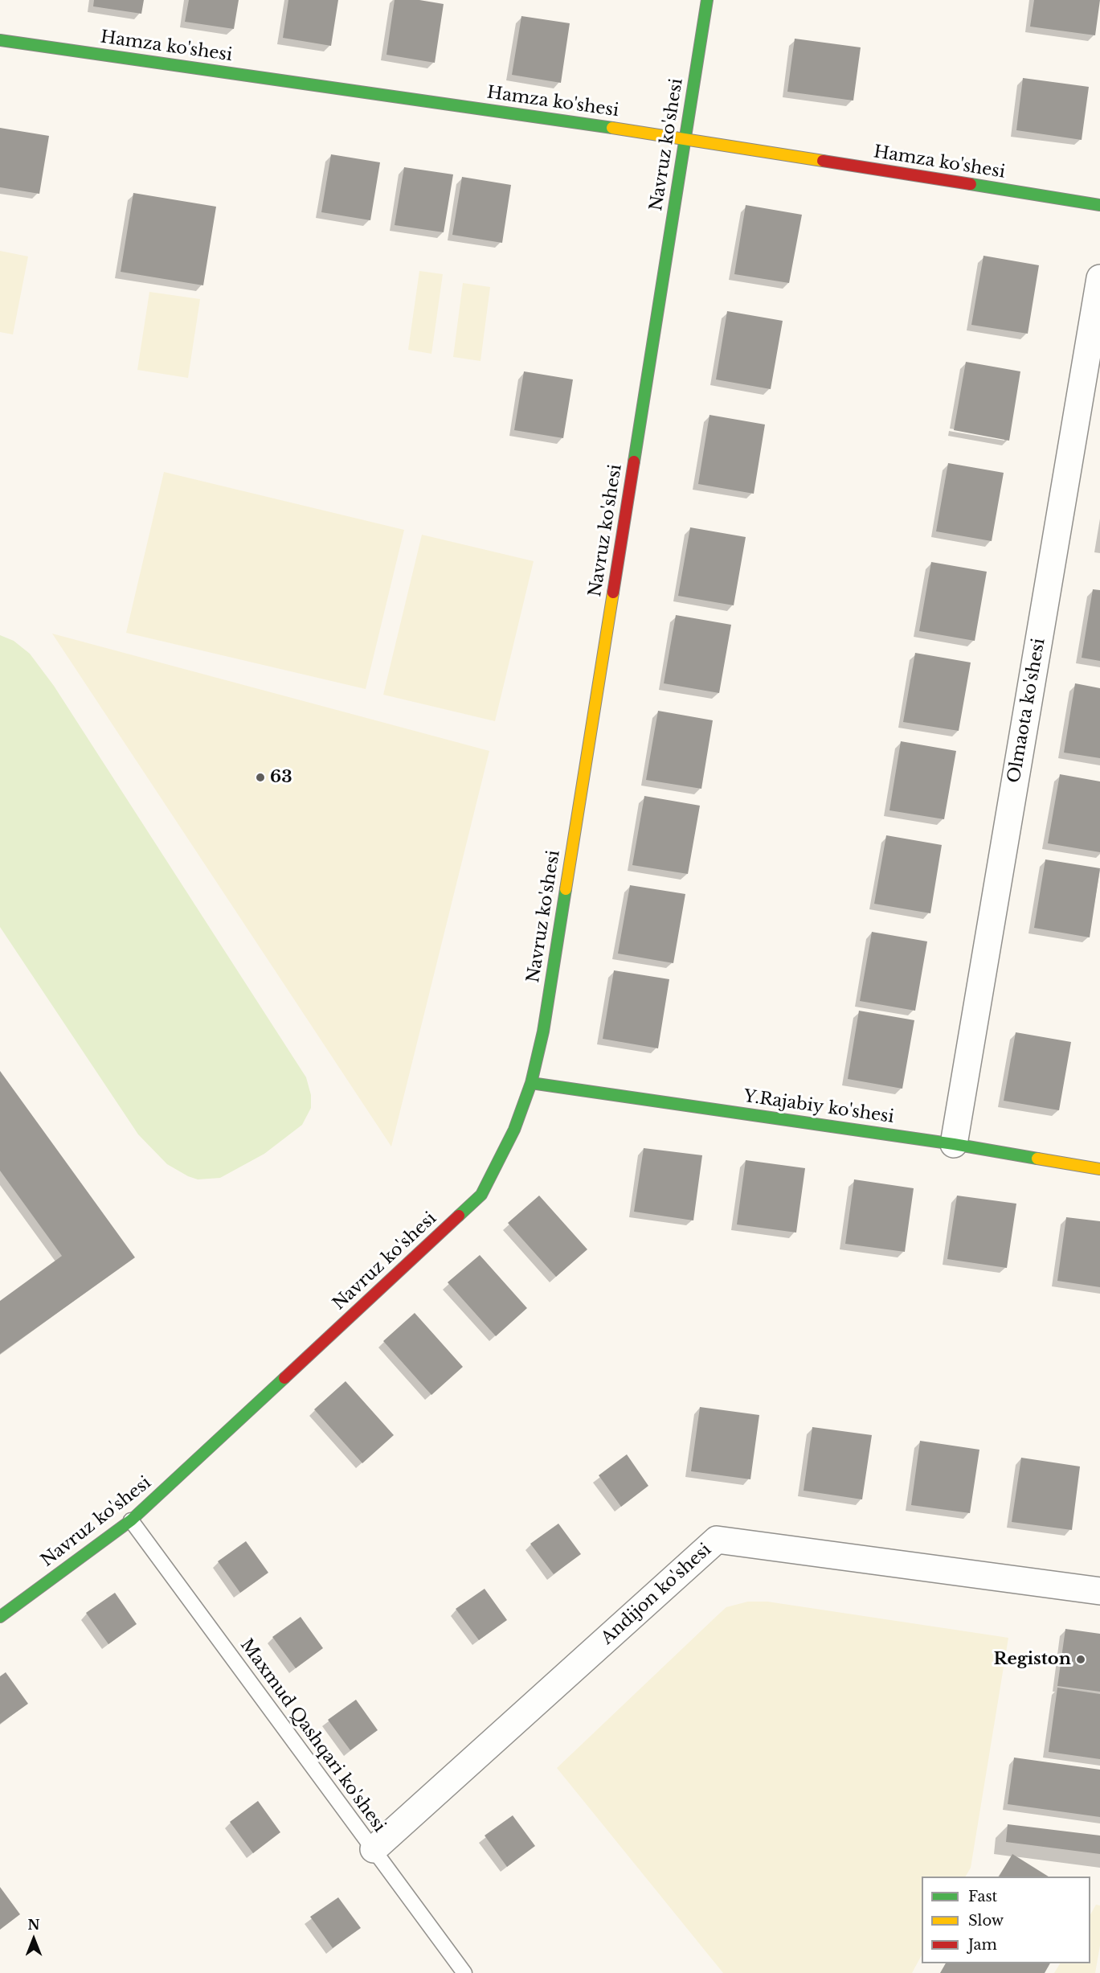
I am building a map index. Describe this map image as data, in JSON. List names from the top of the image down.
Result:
{
  "streets": {
    "street": [
      "Hamza ko'shesi",
      "Navruz ko'shesi",
      "Olmaota ko'shesi",
      "Y.Rajabiy ko'shesi",
      "Andijon ko'shesi"
    ],
    "lane": ["Maxmud Qashqari ko'shesi"]
  },
  "crossings": [
    ["Hamza ko'shesi", "Navruz ko'shesi"],
    ["Navruz ko'shesi", "Y.Rajabiy ko'shesi"],
    ["Navruz ko'shesi", "Maxmud Qashqari ko'shesi"],
    ["Olmaota ko'shesi", "Y.Rajabiy ko'shesi"],
    ["Andijon ko'shesi", "Maxmud Qashqari ko'shesi"]
  ],
  "places": ["63", "Registon"],
  "legend": ["Fast", "Slow", "Jam"],
  "north": "top"
}
